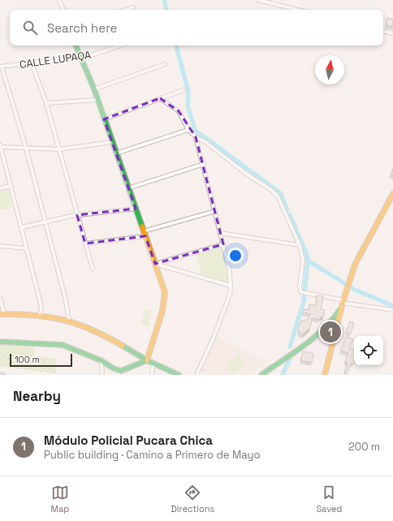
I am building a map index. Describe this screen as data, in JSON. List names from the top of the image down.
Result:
{
  "streets": {
    "street": ["CALLE LUPAQA"]
  },
  "scale_bar": "100 m",
  "north": "top",
  "page": {
    "search": "Search here",
    "pins": "1",
    "scale": "100 m",
    "heading": "Nearby",
    "list": [
      {
        "mark": "1",
        "name": "Módulo Policial Pucara Chica",
        "note": "Public building · Camino a Primero de Mayo",
        "value": "200 m"
      }
    ],
    "nav": ["Map", "Directions", "Saved"]
  }
}
